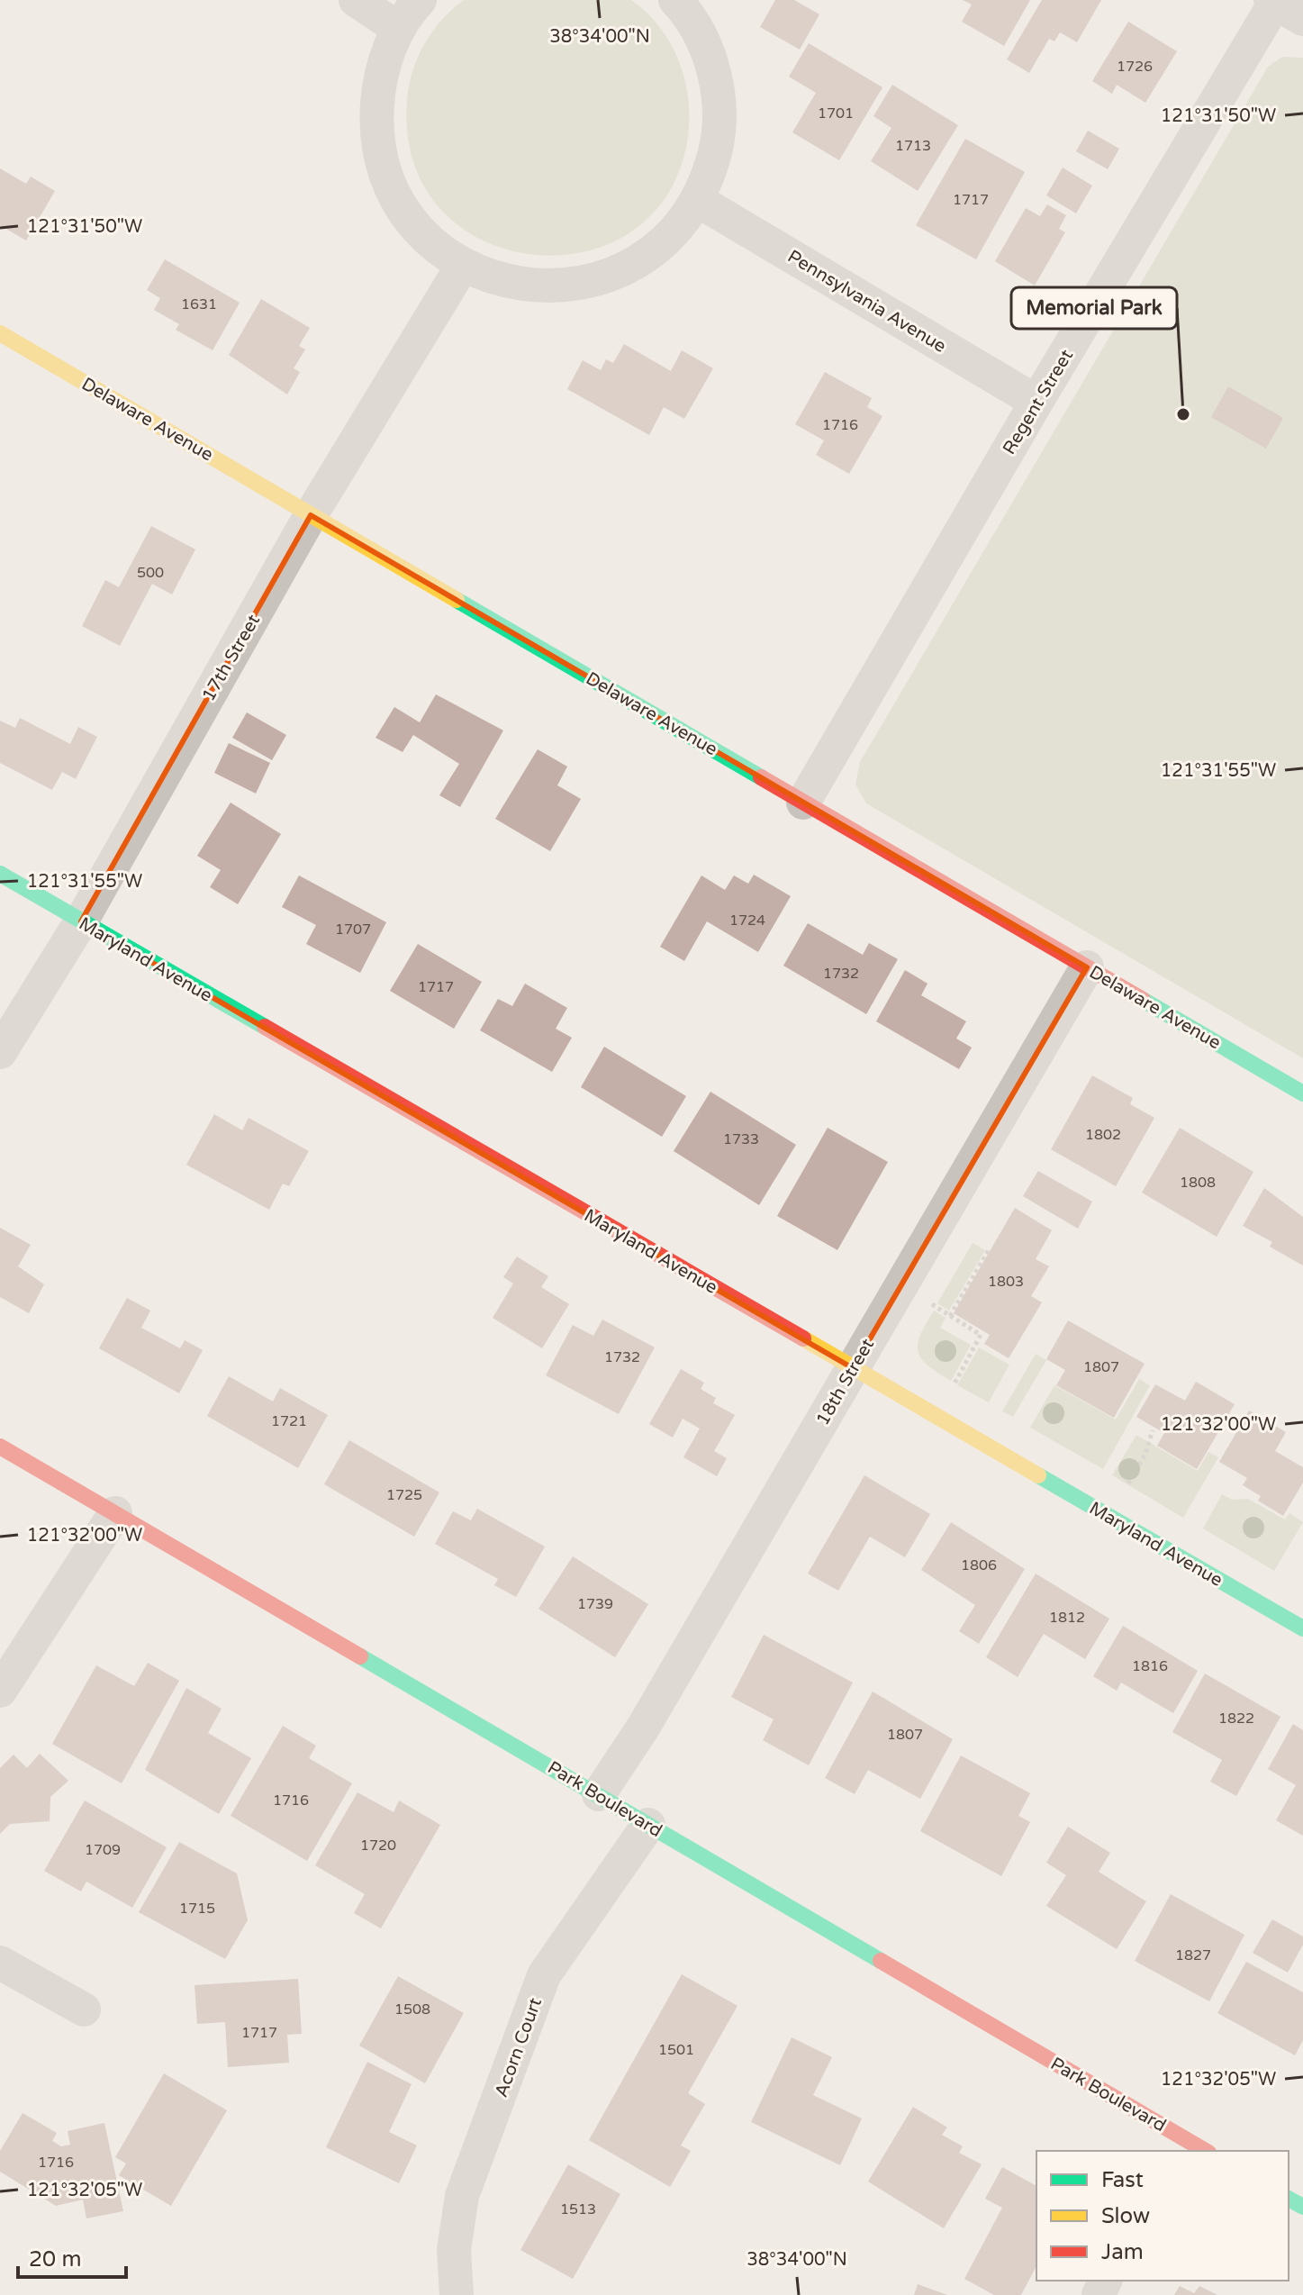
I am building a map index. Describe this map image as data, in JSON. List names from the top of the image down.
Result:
{
  "streets": {
    "street": [
      "Pennsylvania Avenue",
      "Regent Street",
      "Delaware Avenue",
      "17th Street",
      "Maryland Avenue",
      "18th Street",
      "Park Boulevard",
      "Acorn Court"
    ]
  },
  "crossings": [
    ["Pennsylvania Avenue", "Regent Street"],
    ["Regent Street", "Delaware Avenue"],
    ["Delaware Avenue", "17th Street"],
    ["Delaware Avenue", "18th Street"],
    ["17th Street", "Maryland Avenue"],
    ["Maryland Avenue", "18th Street"],
    ["18th Street", "Park Boulevard"],
    ["Park Boulevard", "Acorn Court"]
  ],
  "places": ["Memorial Park"],
  "house_numbers": [
    "1726",
    "1701",
    "1713",
    "1717",
    "1631",
    "1716",
    "500",
    "1724",
    "1707",
    "1732",
    "1717",
    "1802",
    "1733",
    "1808",
    "1803",
    "1732",
    "1807",
    "1721",
    "1725",
    "1806",
    "1739",
    "1812",
    "1816",
    "1822",
    "1807",
    "1716",
    "1720",
    "1709",
    "1715",
    "1827",
    "1508",
    "1717",
    "1501",
    "1716",
    "1513"
  ],
  "legend": ["Fast", "Slow", "Jam"],
  "scale_bar": "20 m",
  "coordinates": [
    "38°34'00\"N",
    "121°31'50\"W",
    "121°31'55\"W",
    "121°32'00\"W",
    "121°32'05\"W"
  ]
}
